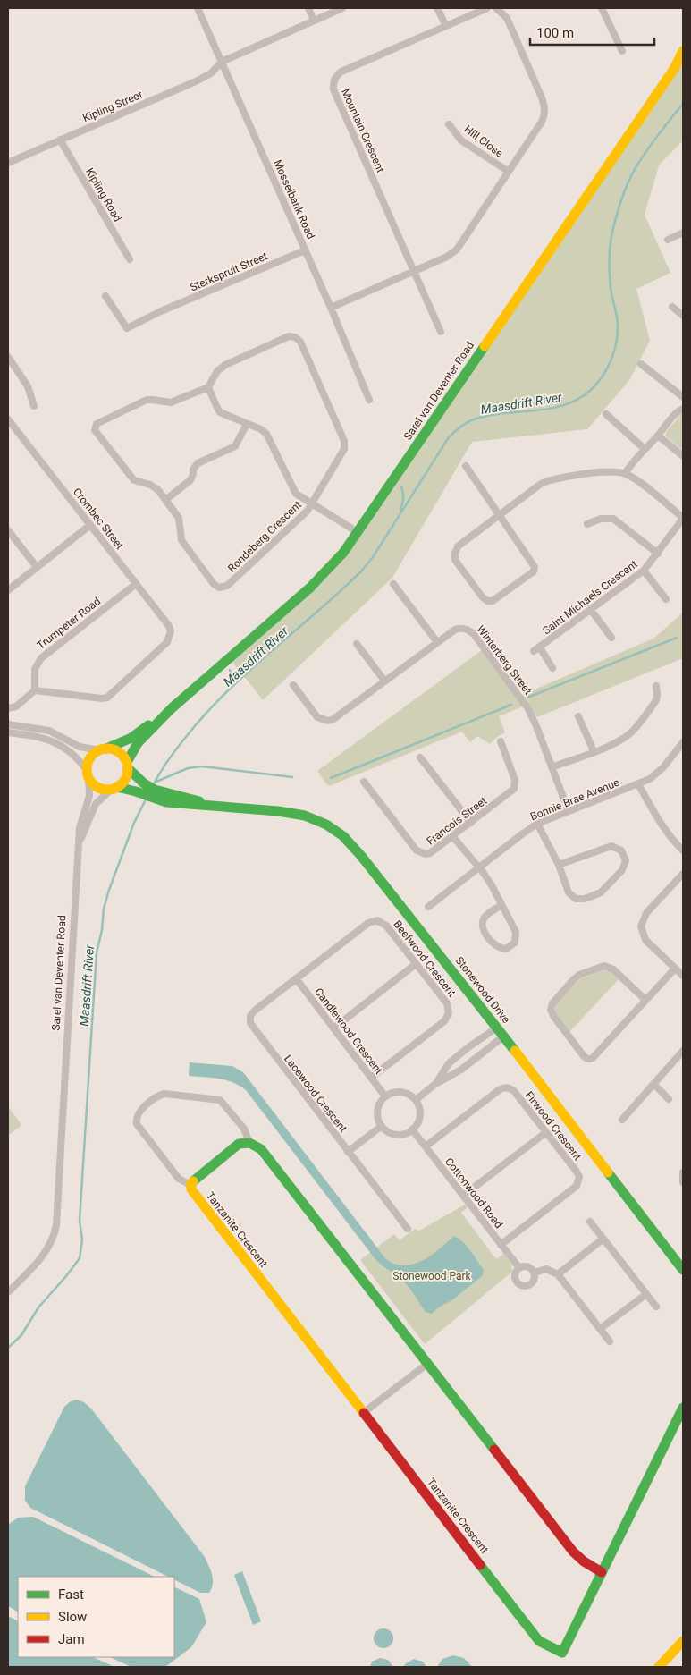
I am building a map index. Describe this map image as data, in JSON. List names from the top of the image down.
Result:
{
  "streets": {
    "street": [
      "Kipling Street",
      "Mountain Crescent",
      "Hill Close",
      "Kipling Road",
      "Mosselbank Road",
      "Sterkspruit Street",
      "Sarel van Deventer Road",
      "Crombec Street",
      "Rondeberg Crescent",
      "Saint Michaels Crescent",
      "Trumpeter Road",
      "Winterberg Street",
      "Bonnie Brae Avenue",
      "Francois Street",
      "Beefwood Crescent",
      "Stonewood Drive",
      "Candlewood Crescent",
      "Lacewood Crescent",
      "Firwood Crescent",
      "Cottonwood Road",
      "Tanzanite Crescent"
    ]
  },
  "crossings": [
    ["Kipling Street", "Kipling Road"],
    ["Kipling Street", "Mosselbank Road"],
    ["Mosselbank Road", "Sterkspruit Street"],
    ["Sarel van Deventer Road", "Stonewood Drive"],
    ["Crombec Street", "Trumpeter Road"],
    ["Winterberg Street", "Bonnie Brae Avenue"],
    ["Beefwood Crescent", "Candlewood Crescent"],
    ["Beefwood Crescent", "Lacewood Crescent"],
    ["Candlewood Crescent", "Lacewood Crescent"],
    ["Candlewood Crescent", "Cottonwood Road"],
    ["Firwood Crescent", "Cottonwood Road"]
  ],
  "water": ["Maasdrift River"],
  "parks": ["Stonewood Park"],
  "legend": ["Fast", "Slow", "Jam"],
  "scale_bar": "100 m"
}
